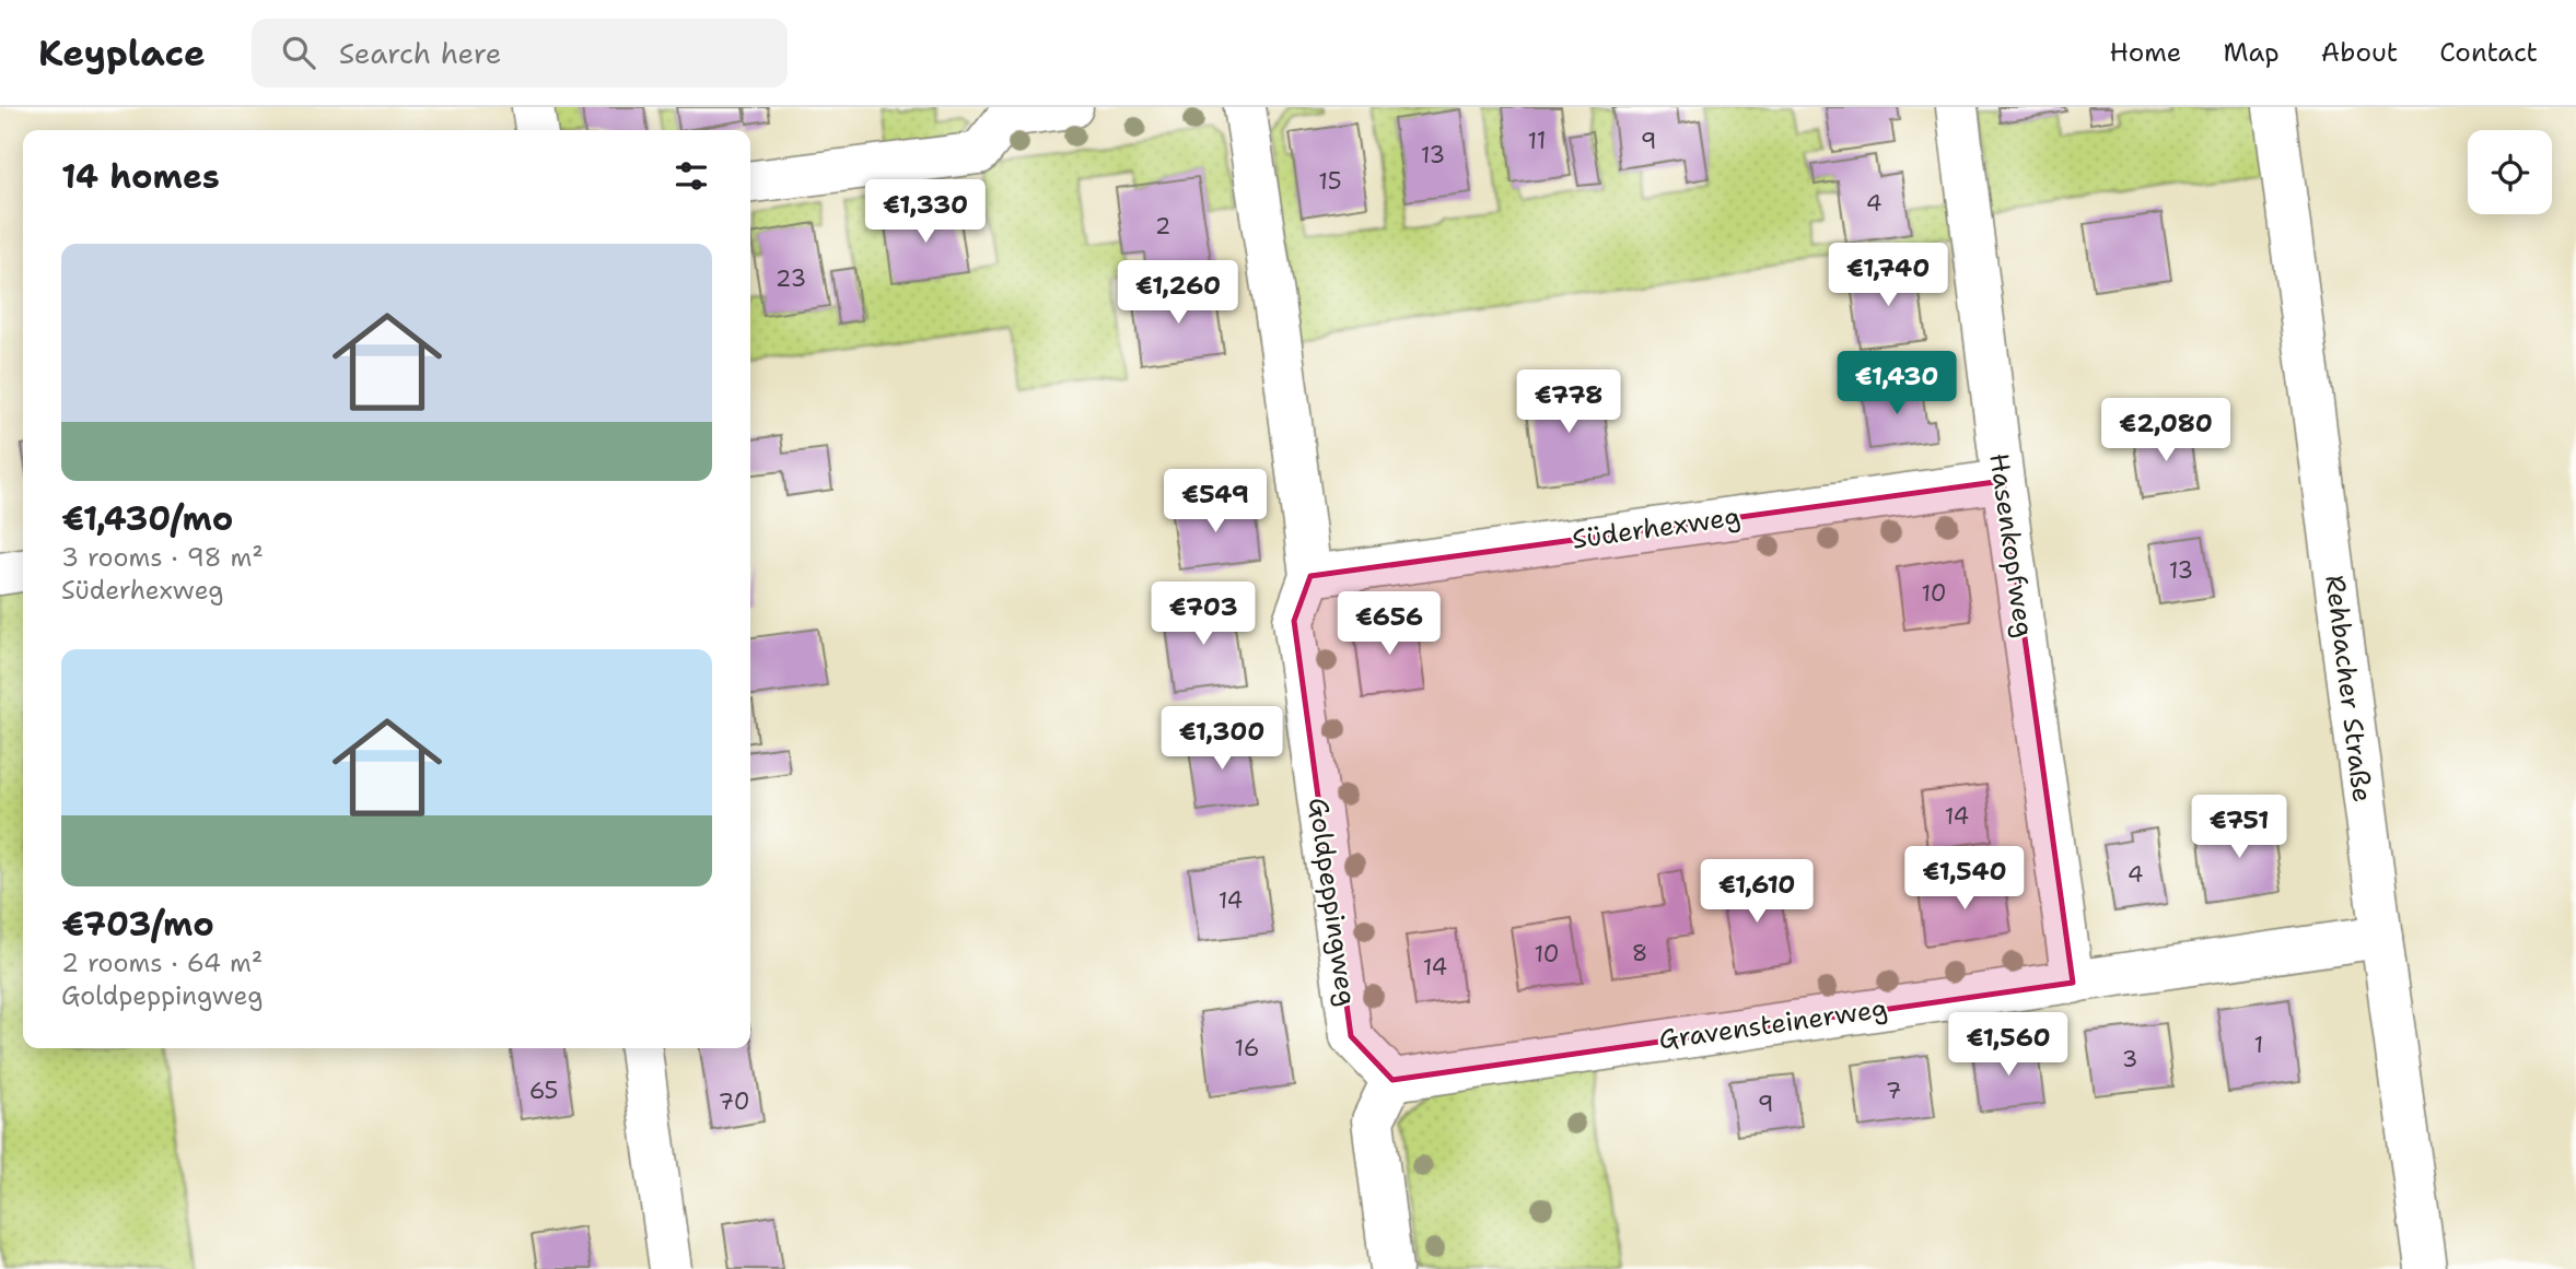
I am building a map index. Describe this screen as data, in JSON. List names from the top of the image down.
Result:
{
  "streets": {
    "street": [
      "Süderhexweg",
      "Hasenkopfweg",
      "Rehbacher Straße",
      "Goldpeppingweg",
      "Gravensteinerweg"
    ]
  },
  "crossings": [
    ["Süderhexweg", "Hasenkopfweg"],
    ["Süderhexweg", "Goldpeppingweg"],
    ["Hasenkopfweg", "Gravensteinerweg"],
    ["Rehbacher Straße", "Gravensteinerweg"],
    ["Goldpeppingweg", "Gravensteinerweg"]
  ],
  "house_numbers": [
    "11",
    "9",
    "13",
    "15",
    "4",
    "2",
    "23",
    "13",
    "10",
    "14",
    "4",
    "14",
    "8",
    "10",
    "14",
    "1",
    "16",
    "3",
    "65",
    "7",
    "70",
    "9"
  ],
  "page": {
    "header": "Keyplace",
    "search": "Search here",
    "nav": [
      "Home",
      "Map",
      "About",
      "Contact"
    ],
    "heading": "14 homes",
    "price": [
      "€1,330",
      "€1,740",
      "€1,260",
      "€1,430",
      "€778",
      "€2,080",
      "€549",
      "€703",
      "€656",
      "€1,300",
      "€751",
      "€1,540",
      "€1,610",
      "€1,560"
    ],
    "list": [
      {
        "name": "€1,430/mo",
        "note": "3 rooms · 98 m² · Süderhexweg"
      },
      {
        "name": "€703/mo",
        "note": "2 rooms · 64 m² · Goldpeppingweg"
      }
    ]
  }
}
